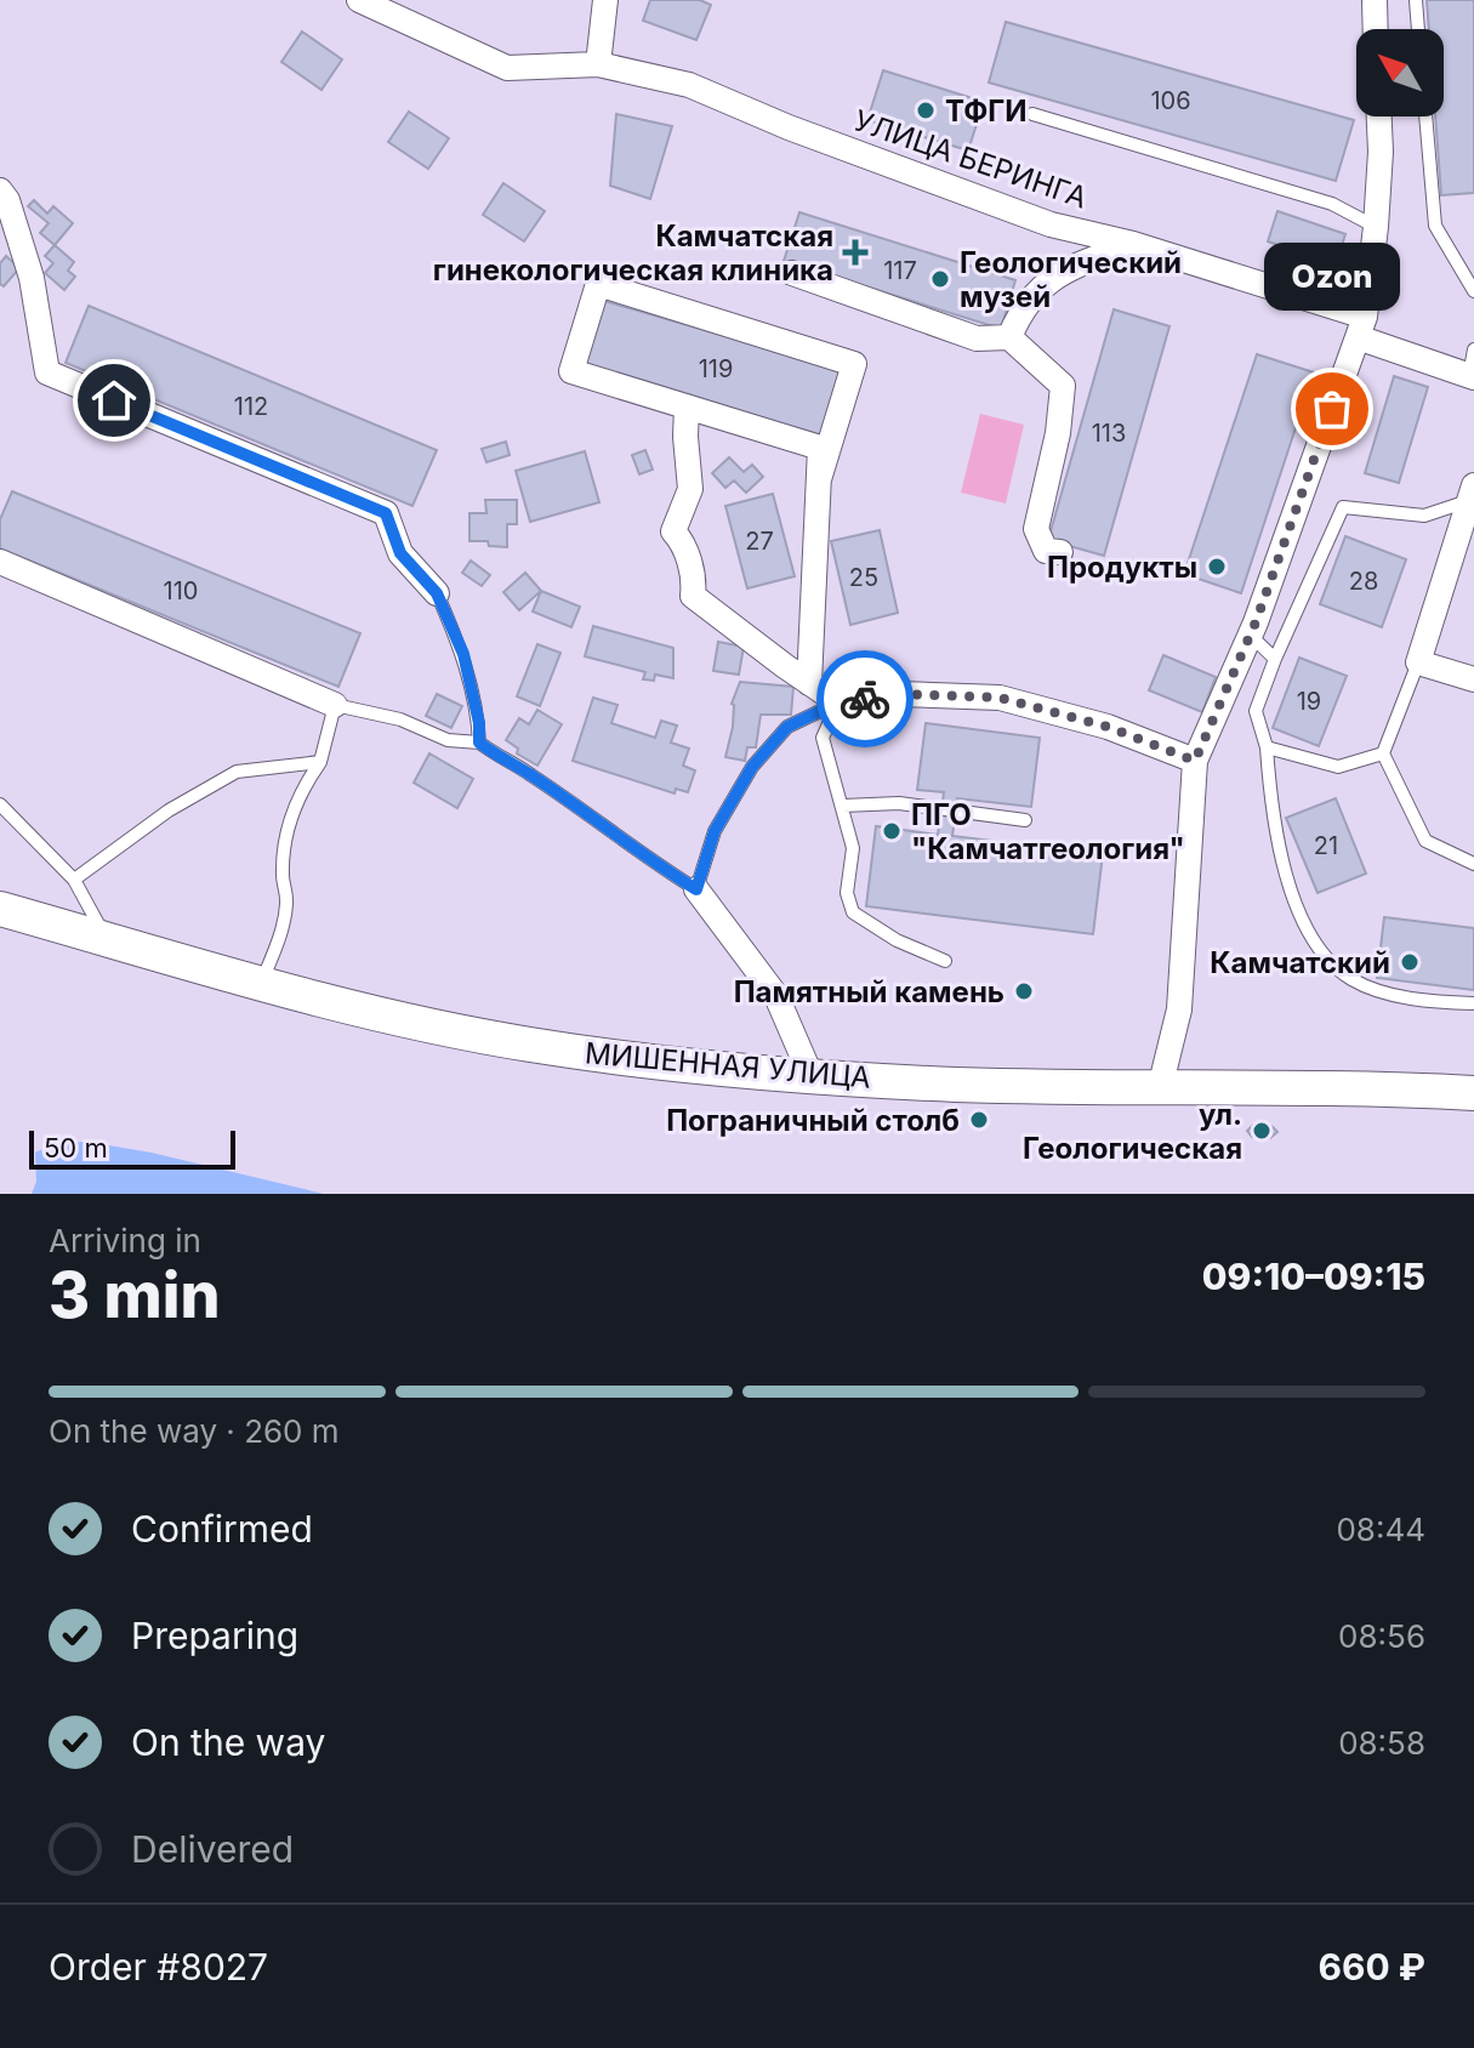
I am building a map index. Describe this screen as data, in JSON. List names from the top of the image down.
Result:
{
  "streets": {
    "main road": ["МИШЕННАЯ УЛИЦА"],
    "street": ["УЛИЦА БЕРИНГА"]
  },
  "places": {
    "other": [
      "ТФГИ",
      "Геологический музей",
      "Ozon",
      "Продукты",
      "ПГО \"Камчатгеология\"",
      "Камчатский",
      "Памятный камень",
      "Пограничный столб",
      "ул. Геологическая"
    ],
    "health": ["Камчатская гинекологическая клиника"]
  },
  "house_numbers": [
    "106",
    "117",
    "119",
    "112",
    "113",
    "27",
    "25",
    "28",
    "110",
    "19",
    "21"
  ],
  "scale_bar": "50 m",
  "north": "top left",
  "page": {
    "bubble": "Ozon",
    "scale": "50 m",
    "heading": ["3 min", "Arriving in", "09:10–09:15"],
    "panel": ["Order #8027", "660 ₽"],
    "bar": "On the way · 260 m",
    "list": [
      ["Confirmed", "08:44"],
      ["Preparing", "08:56"],
      ["On the way", "08:58"],
      "Delivered"
    ]
  }
}
